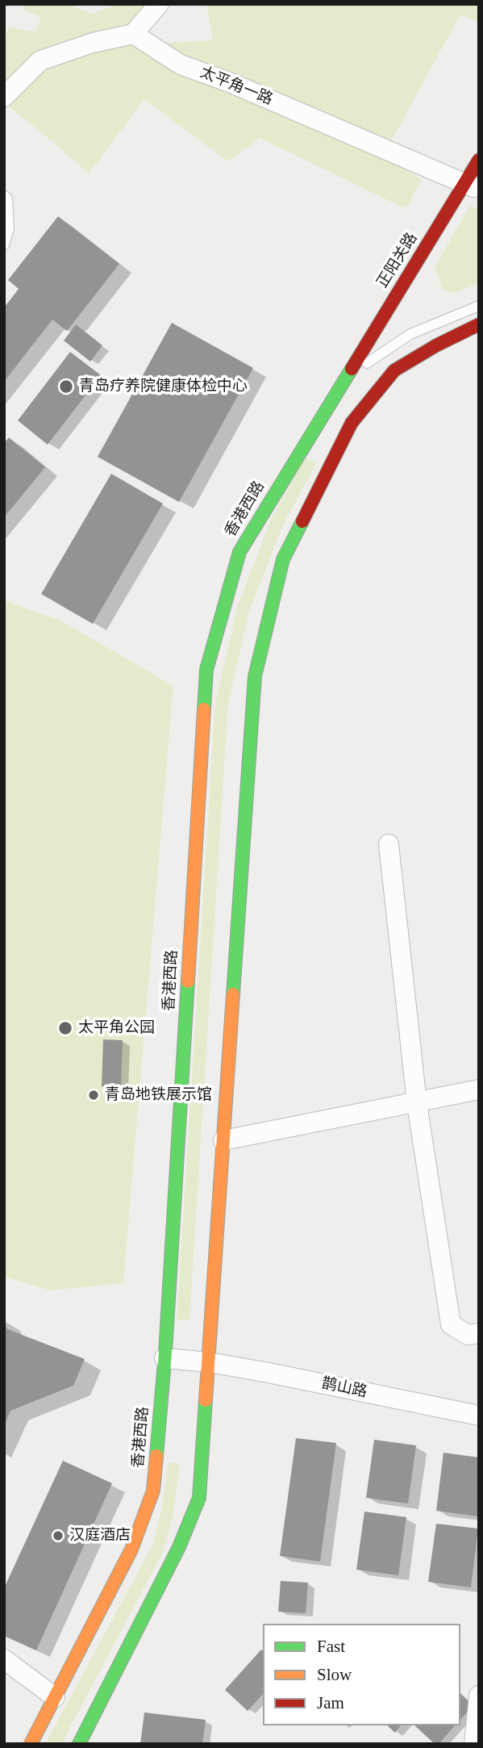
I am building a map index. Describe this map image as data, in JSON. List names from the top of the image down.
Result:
{
  "streets": {
    "main road": ["正阳关路", "香港西路"],
    "street": ["太平角一路", "鹊山路"]
  },
  "crossings": [
    ["太平角一路", "正阳关路"],
    ["正阳关路", "香港西路"],
    ["香港西路", "鹊山路"]
  ],
  "places": [
    "青岛疗养院健康体检中心",
    "太平角公园",
    "青岛地铁展示馆",
    "汉庭酒店"
  ],
  "legend": ["Fast", "Slow", "Jam"]
}
